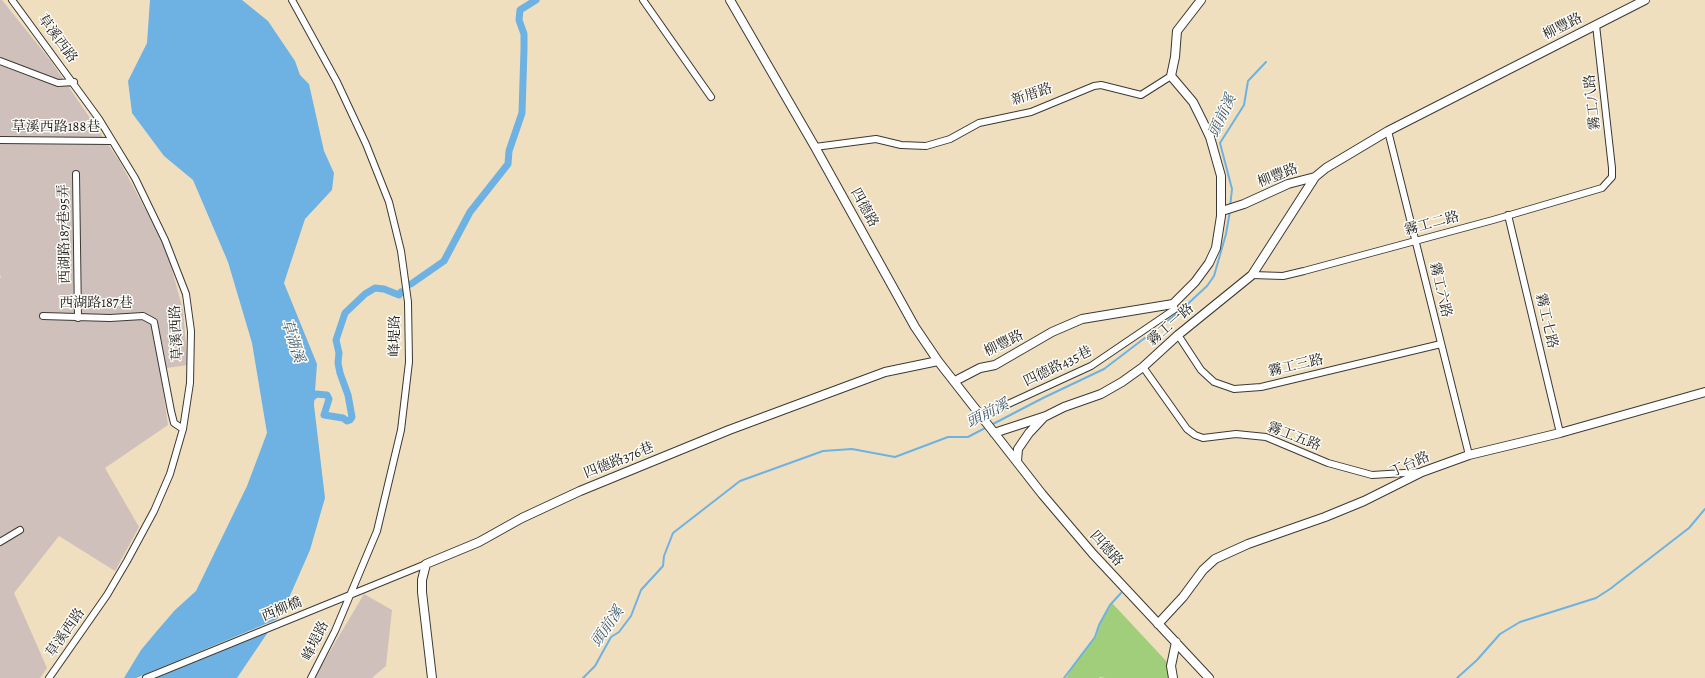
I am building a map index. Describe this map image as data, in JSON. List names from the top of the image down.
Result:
{
  "streets": {
    "street": [
      "柳豐路",
      "草溪西路",
      "新厝路",
      "霧工八路",
      "草溪西路188巷",
      "四德路",
      "霧工二路",
      "西湖路187巷95弄",
      "霧工六路",
      "西湖路187巷",
      "霧工七路",
      "霧工一路",
      "峰堤路",
      "霧工三路",
      "四德路435巷",
      "霧工五路",
      "四德路376巷",
      "丁台路",
      "西柳橋"
    ]
  },
  "crossings": [
    ["柳豐路", "霧工八路"],
    ["柳豐路", "四德路"],
    ["柳豐路", "霧工六路"],
    ["柳豐路", "霧工一路"],
    ["柳豐路", "四德路435巷"],
    ["草溪西路", "草溪西路188巷"],
    ["草溪西路", "西湖路187巷"],
    ["新厝路", "四德路"],
    ["霧工八路", "霧工二路"],
    ["四德路", "霧工一路"],
    ["四德路", "四德路435巷"],
    ["四德路", "四德路376巷"],
    ["四德路", "丁台路"],
    ["霧工二路", "霧工六路"],
    ["霧工二路", "霧工七路"],
    ["霧工二路", "霧工一路"],
    ["西湖路187巷95弄", "西湖路187巷"],
    ["霧工六路", "霧工三路"],
    ["霧工六路", "丁台路"],
    ["霧工七路", "丁台路"],
    ["霧工一路", "霧工三路"],
    ["霧工一路", "霧工五路"],
    ["峰堤路", "西柳橋"],
    ["霧工五路", "丁台路"],
    ["四德路376巷", "西柳橋"]
  ],
  "water": ["頭前溪", "草湖溪"]
}
